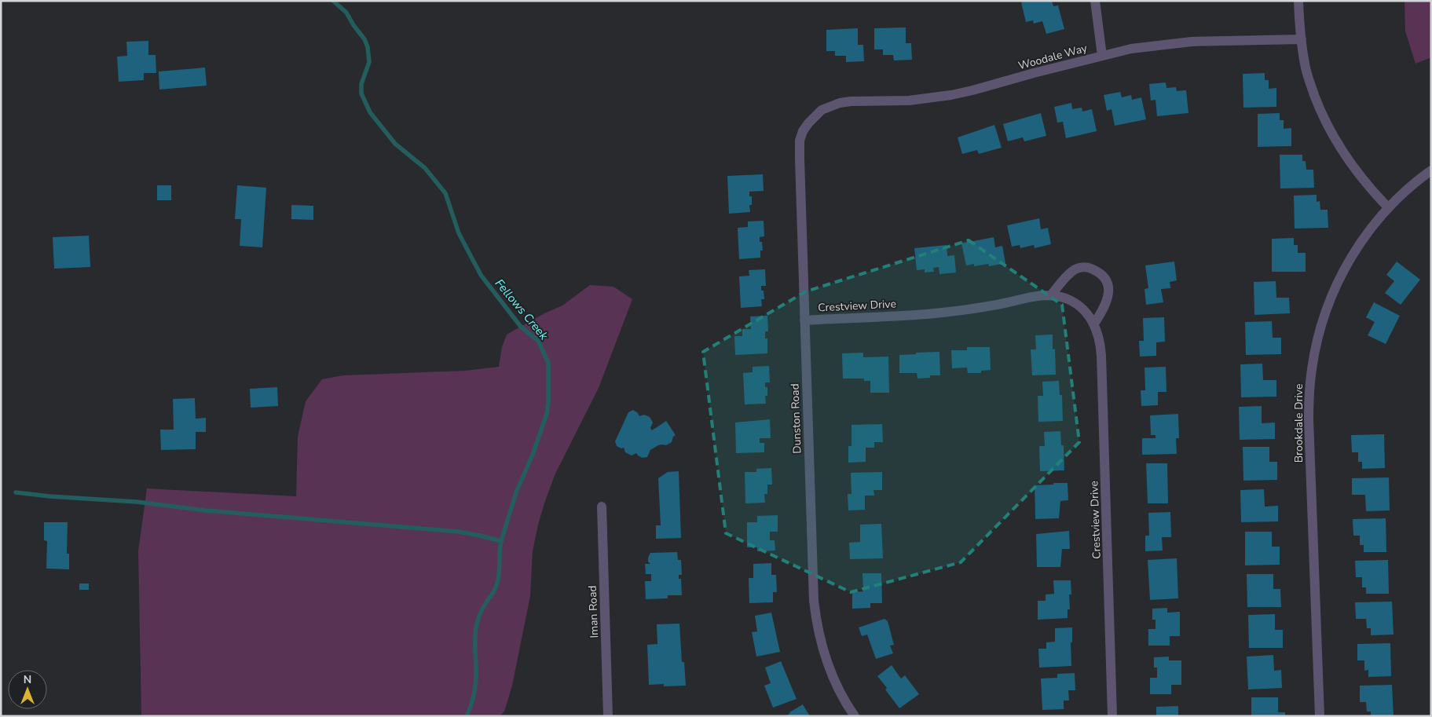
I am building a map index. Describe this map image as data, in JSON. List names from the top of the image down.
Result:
{
  "streets": {
    "street": [
      "Woodale Way",
      "Crestview Drive",
      "Dunston Road",
      "Brookdale Drive",
      "Iman Road"
    ]
  },
  "crossings": [
    ["Woodale Way", "Dunston Road"],
    ["Crestview Drive", "Dunston Road"]
  ],
  "water": ["Fellows Creek"],
  "north": "top"
}
